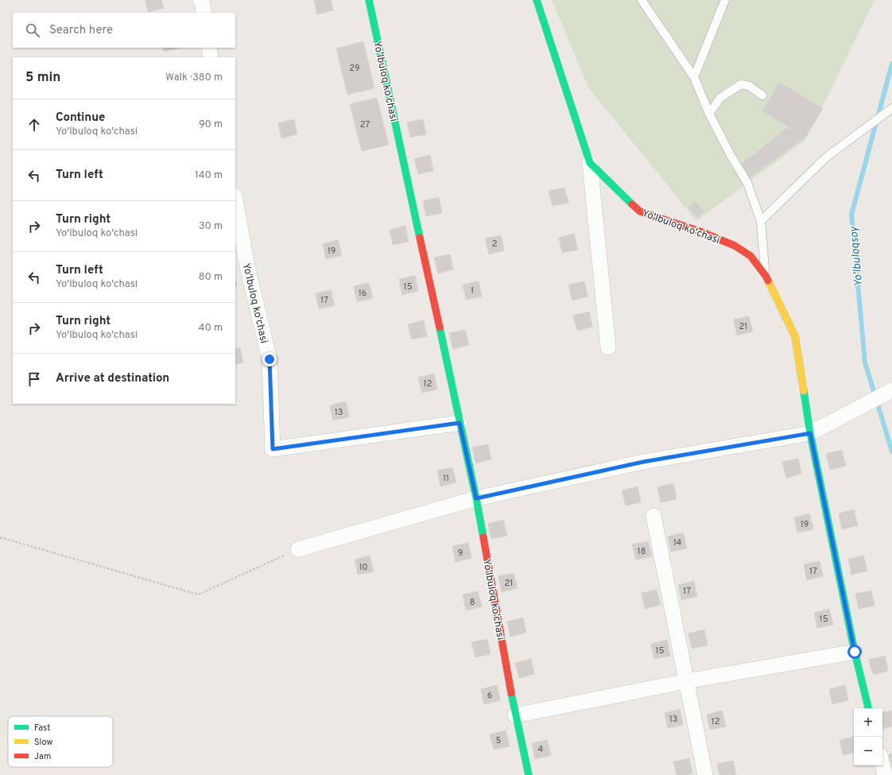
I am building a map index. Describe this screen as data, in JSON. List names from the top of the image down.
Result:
{
  "streets": {
    "street": ["Yo'lbuloq ko'chasi"]
  },
  "water": ["Yo'lbuloqsoy"],
  "house_numbers": [
    "29",
    "27",
    "2",
    "19",
    "15",
    "1",
    "16",
    "17",
    "21",
    "12",
    "13",
    "11",
    "19",
    "14",
    "18",
    "9",
    "10",
    "17",
    "21",
    "17",
    "8",
    "15",
    "15",
    "6",
    "13",
    "12",
    "5",
    "4"
  ],
  "legend": ["Fast", "Slow", "Jam"],
  "page": {
    "search": "Search here",
    "heading": ["5 min", "Walk · 380 m"],
    "list": [
      ["Continue", "Yo'lbuloq ko'chasi", "90 m"],
      ["Turn left", "140 m"],
      ["Turn right", "Yo'lbuloq ko'chasi", "30 m"],
      ["Turn left", "Yo'lbuloq ko'chasi", "80 m"],
      ["Turn right", "Yo'lbuloq ko'chasi", "40 m"],
      "Arrive at destination"
    ],
    "map_buttons": ["+", "−"]
  }
}
